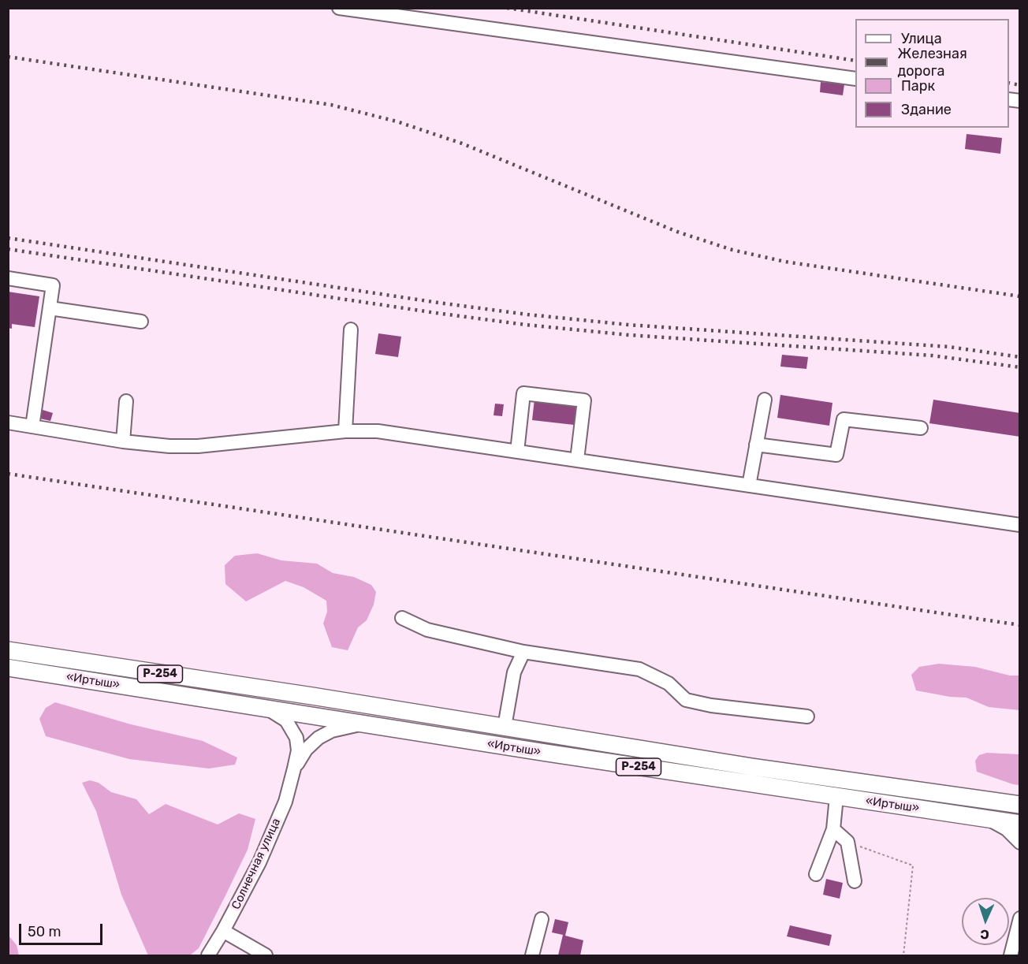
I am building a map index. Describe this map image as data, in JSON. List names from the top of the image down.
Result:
{
  "streets": {
    "main road": ["Р-254", "«Иртыш»"],
    "street": ["Солнечная улица"]
  },
  "legend": [
    "Улица",
    "Железная дорога",
    "Парк",
    "Здание"
  ],
  "scale_bar": "50 m",
  "north": "bottom"
}
